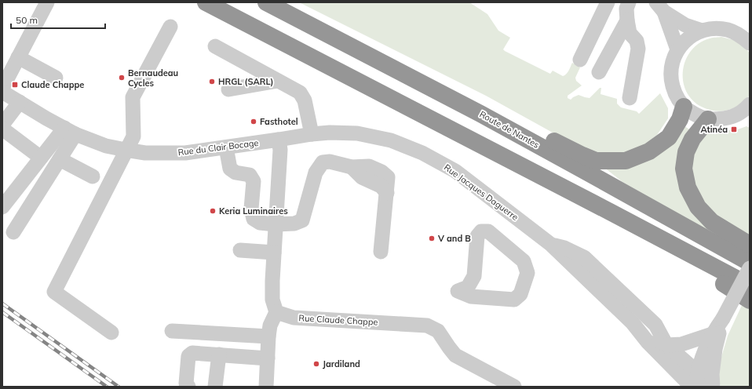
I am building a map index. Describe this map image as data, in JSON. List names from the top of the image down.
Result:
{
  "streets": {
    "highway": ["Route de Nantes"],
    "street": ["Rue du Clair Bocage", "Rue Jacques Daguerre", "Rue Claude Chappe"]
  },
  "crossings": [
    ["Rue du Clair Bocage", "Rue Jacques Daguerre"]
  ],
  "places": {
    "other": [
      "Bernaudeau Cycles",
      "HRGL (SARL)",
      "Fasthotel",
      "Keria Luminaires",
      "V and B",
      "Jardiland"
    ],
    "transit": ["Claude Chappe", "Atinéa"]
  },
  "scale_bar": "50 m"
}
